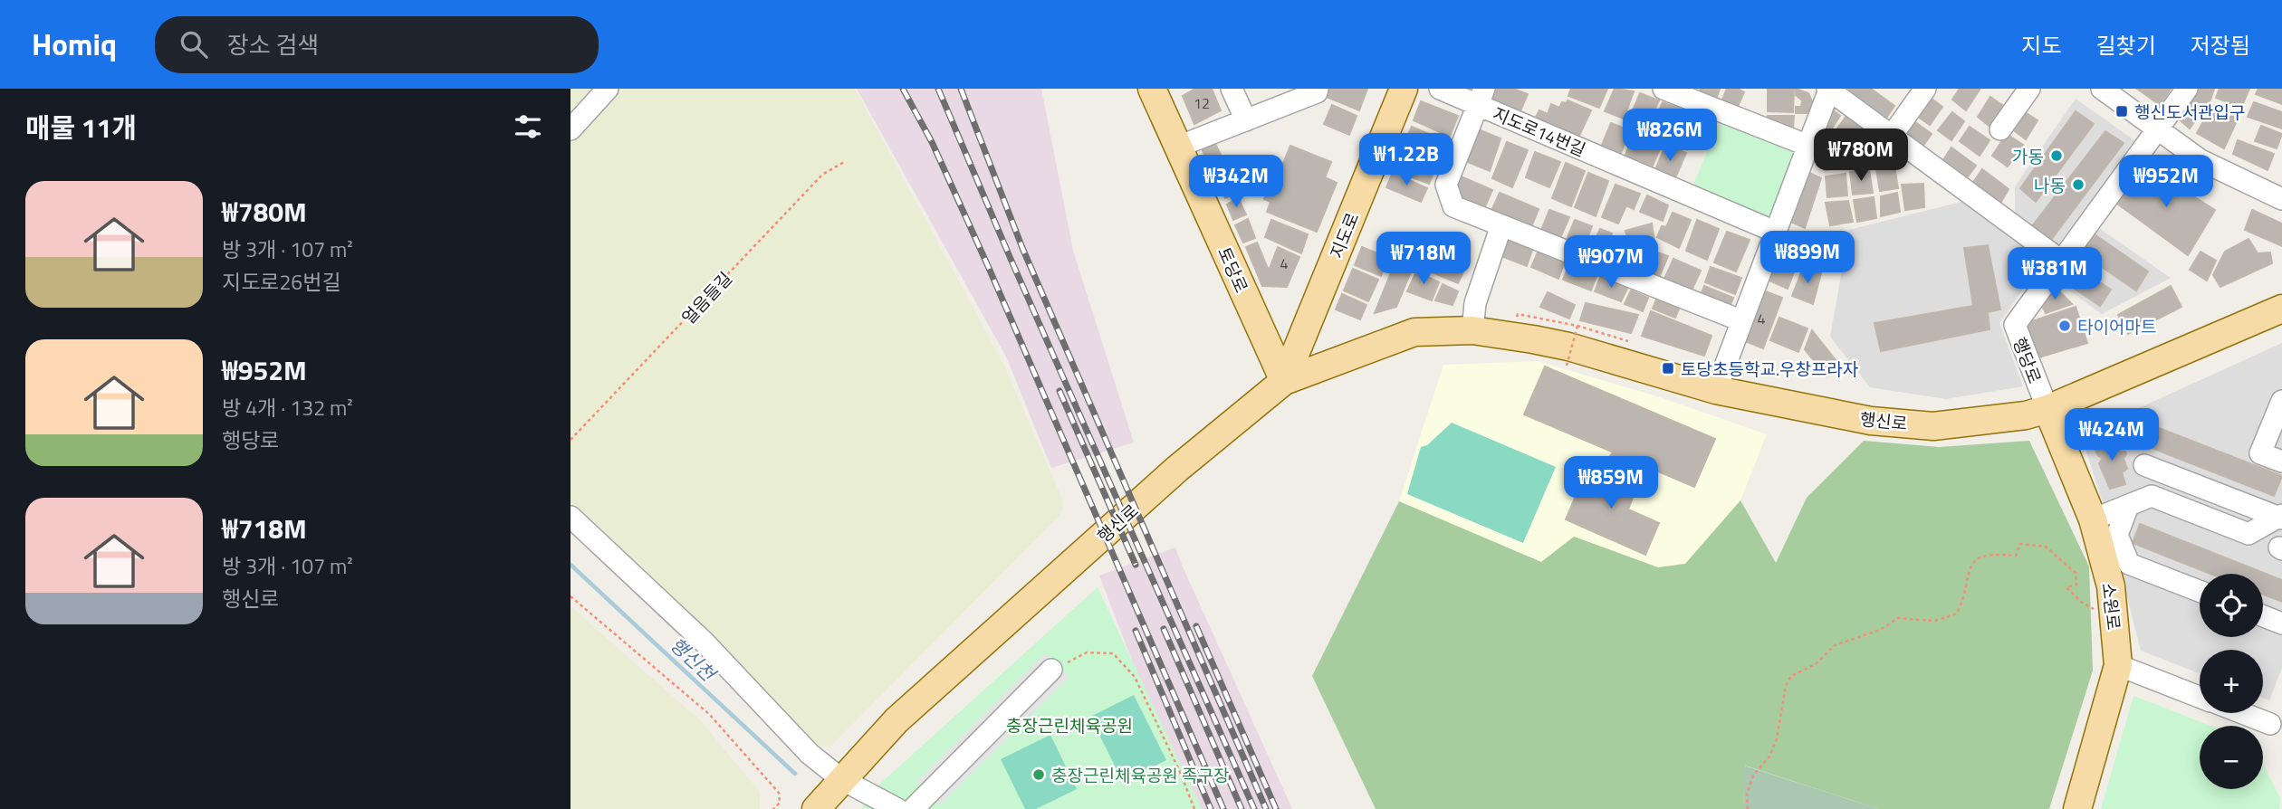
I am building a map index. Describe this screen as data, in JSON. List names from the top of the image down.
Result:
{
  "streets": {
    "main road": [
      "지도로",
      "토당로",
      "행신로",
      "소원로"
    ],
    "street": ["지도로14번길", "행당로"],
    "path": ["얼음들길"]
  },
  "crossings": [
    ["지도로", "토당로"],
    ["지도로", "행신로"],
    ["토당로", "행신로"],
    ["행당로", "행신로"],
    ["행당로", "소원로"],
    ["행신로", "소원로"]
  ],
  "water": ["행신천"],
  "parks": ["충장근린체육공원"],
  "places": {
    "transit": ["행신도서관입구", "토당초등학교.우창프라자"],
    "other": [
      "가동",
      "나동",
      "타이어마트",
      "충장근린체육공원 족구장"
    ]
  },
  "house_numbers": ["12", "4", "4"],
  "page": {
    "header": "Homiq",
    "search": "장소 검색",
    "nav": ["지도", "길찾기", "저장됨"],
    "heading": "매물 11개",
    "price": [
      "₩826M",
      "₩780M",
      "₩1.22B",
      "₩342M",
      "₩952M",
      "₩899M",
      "₩718M",
      "₩907M",
      "₩381M",
      "₩424M",
      "₩859M"
    ],
    "list": [
      {
        "name": "₩780M",
        "note": "방 3개 · 107 m² · 지도로26번길"
      },
      {
        "name": "₩952M",
        "note": "방 4개 · 132 m² · 행당로"
      },
      {
        "name": "₩718M",
        "note": "방 3개 · 107 m² · 행신로"
      }
    ],
    "map_buttons": ["+", "−"]
  }
}
